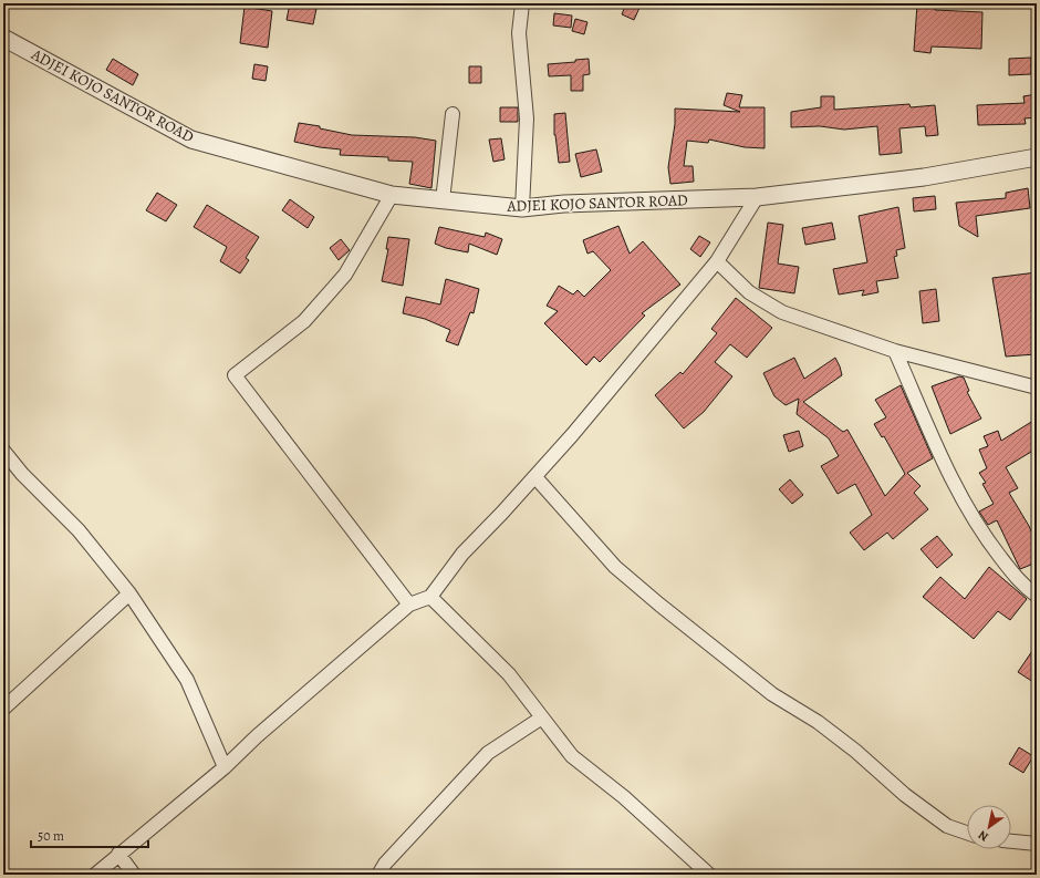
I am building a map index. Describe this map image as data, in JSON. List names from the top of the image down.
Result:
{
  "streets": {
    "street": ["ADJEI KOJO SANTOR ROAD"]
  },
  "scale_bar": "50 m",
  "north": "bottom left"
}
